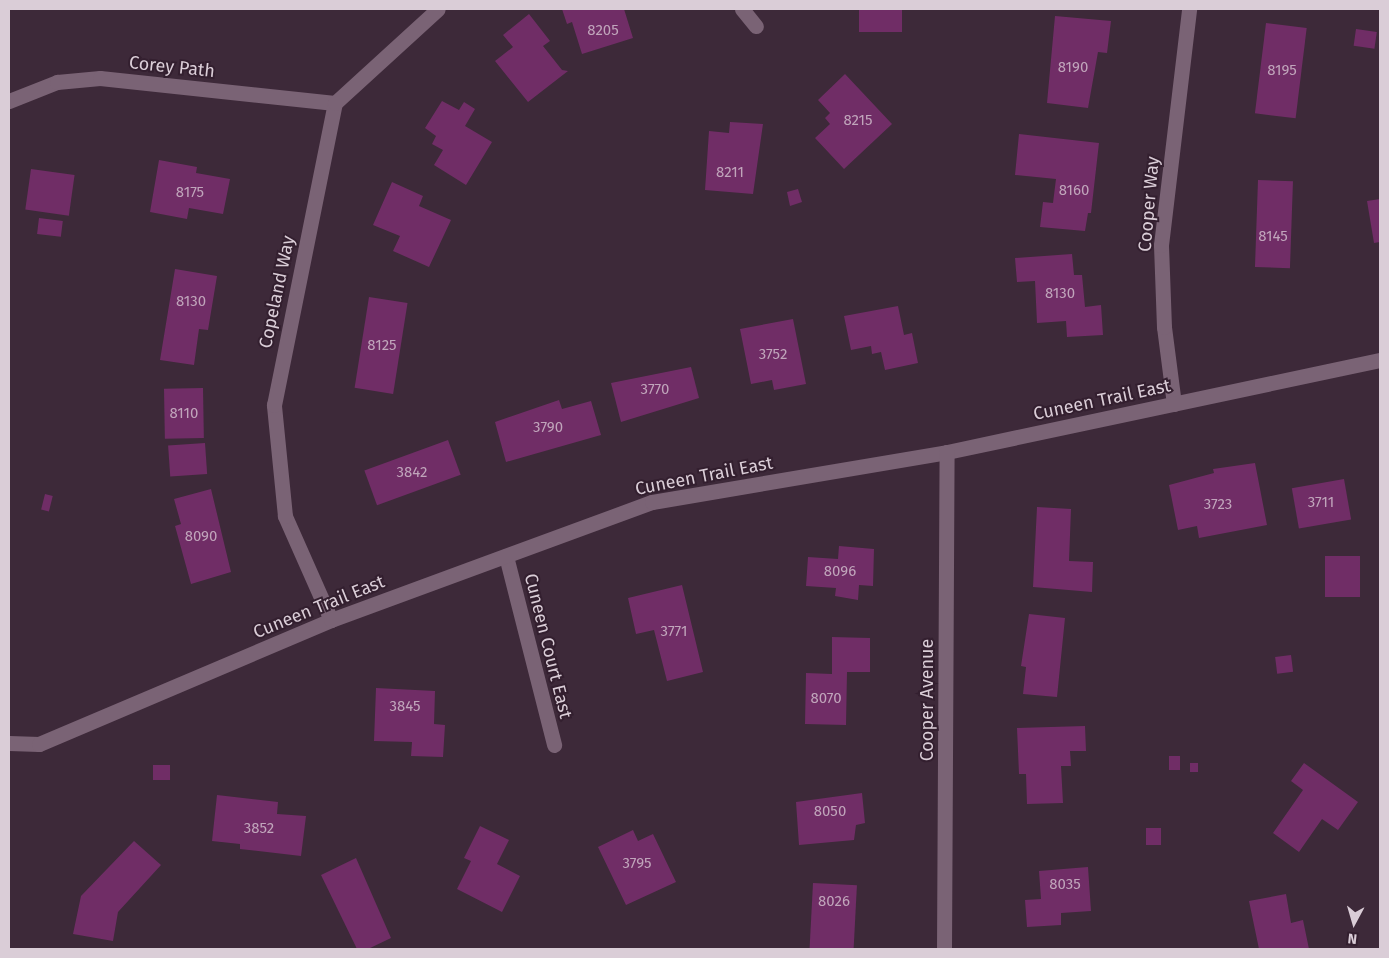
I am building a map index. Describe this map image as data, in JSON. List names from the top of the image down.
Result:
{
  "streets": {
    "street": [
      "Corey Path",
      "Cooper Way",
      "Copeland Way",
      "Cuneen Trail East",
      "Cuneen Court East",
      "Cooper Avenue"
    ]
  },
  "crossings": [
    ["Corey Path", "Copeland Way"],
    ["Cooper Way", "Cuneen Trail East"],
    ["Copeland Way", "Cuneen Trail East"],
    ["Cuneen Trail East", "Cuneen Court East"],
    ["Cuneen Trail East", "Cooper Avenue"]
  ],
  "house_numbers": [
    "8205",
    "8190",
    "8195",
    "8215",
    "8211",
    "8160",
    "8175",
    "8145",
    "8130",
    "8130",
    "8125",
    "3752",
    "3770",
    "8110",
    "3790",
    "3842",
    "3711",
    "3723",
    "8090",
    "8096",
    "3771",
    "8070",
    "3845",
    "8050",
    "3852",
    "3795",
    "8035",
    "8026"
  ],
  "north": "bottom"
}
